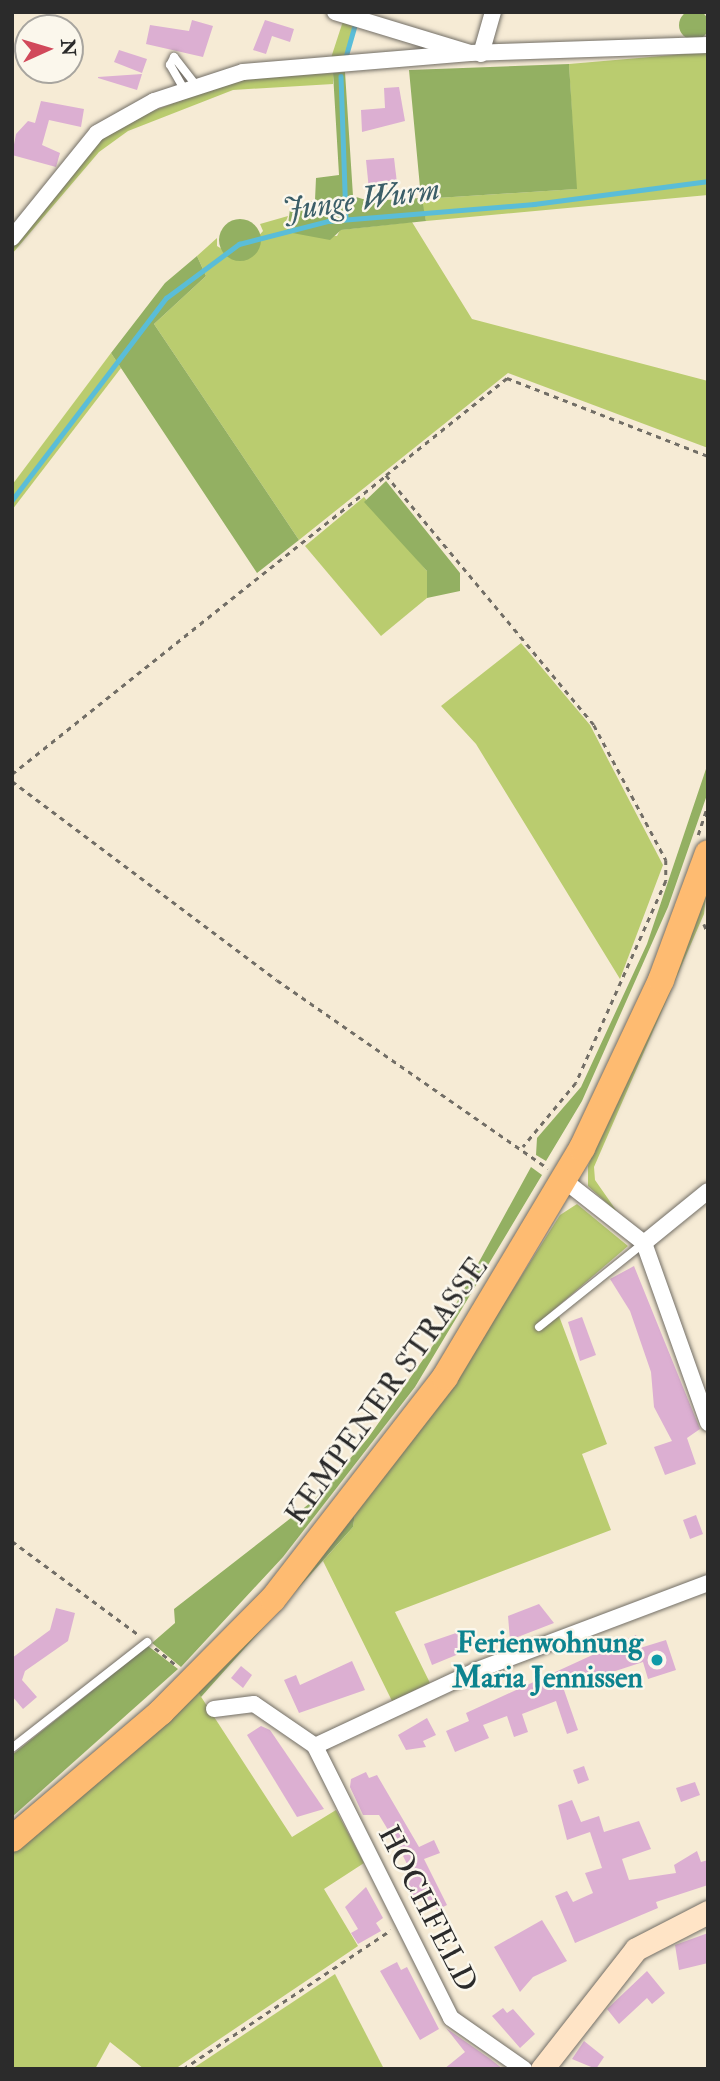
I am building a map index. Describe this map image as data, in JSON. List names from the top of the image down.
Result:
{
  "streets": {
    "main road": ["KEMPENER STRASSE"],
    "street": ["HOCHFELD"]
  },
  "water": ["Junge Wurm"],
  "places": ["Ferienwohnung Maria Jennissen"],
  "north": "right"
}
